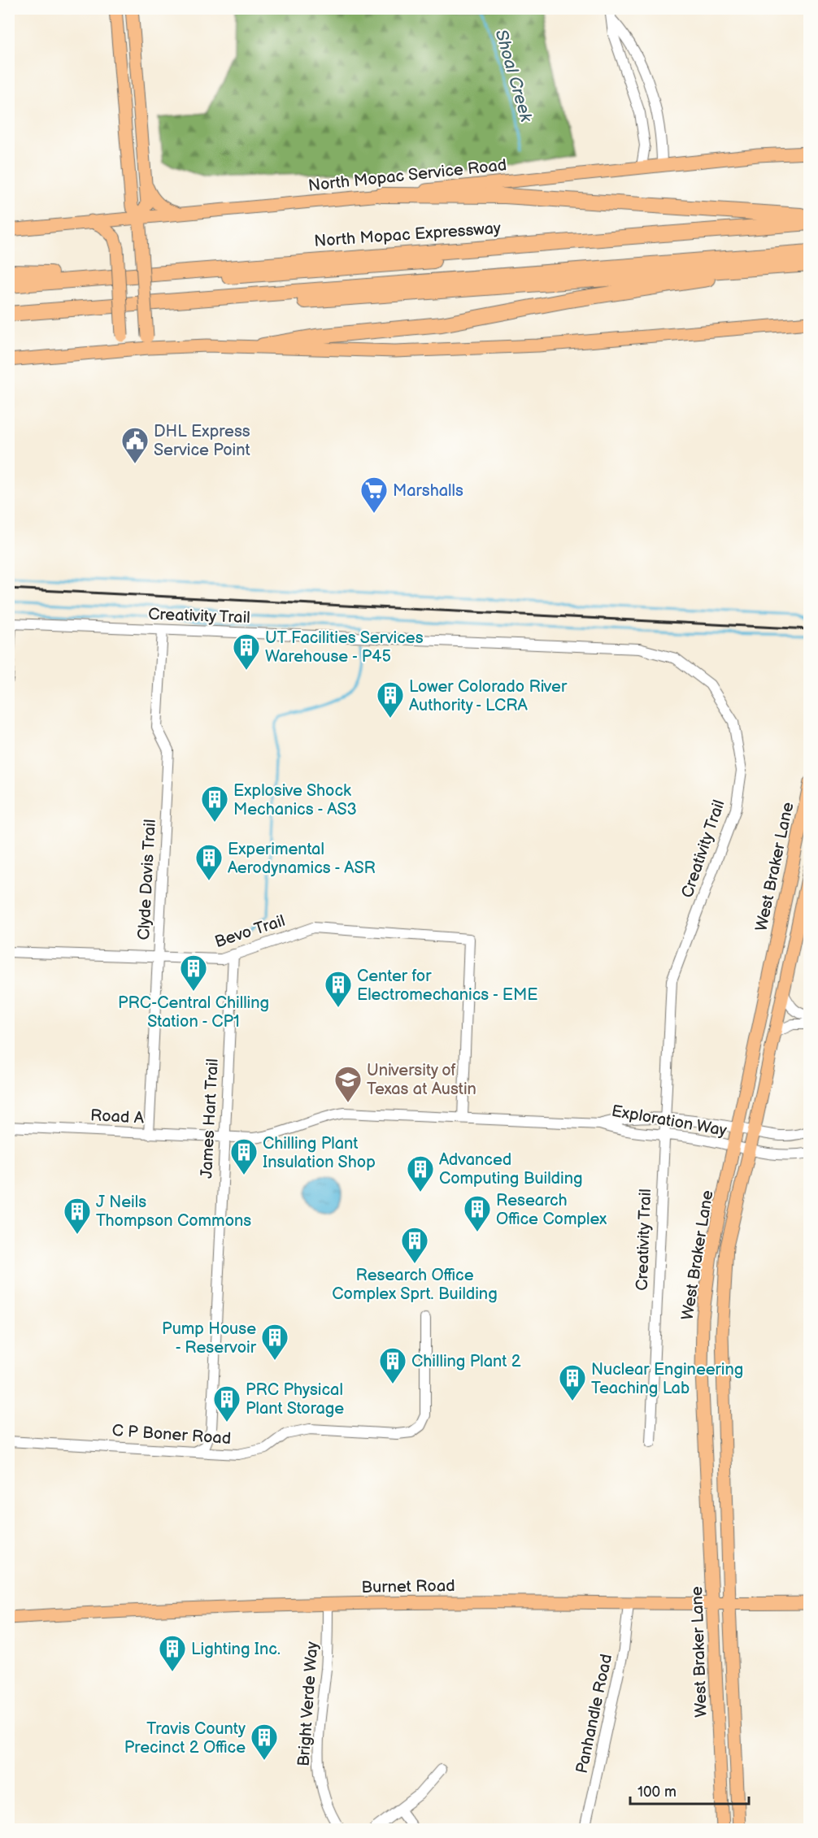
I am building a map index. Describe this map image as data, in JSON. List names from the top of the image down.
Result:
{
  "streets": {
    "highway": ["North Mopac Expressway"],
    "main road": ["North Mopac Service Road", "West Braker Lane", "Burnet Road"],
    "street": [
      "Creativity Trail",
      "Clyde Davis Trail",
      "Bevo Trail",
      "Road A",
      "James Hart Trail",
      "Exploration Way",
      "C P Boner Road",
      "Bright Verde Way",
      "Panhandle Road"
    ]
  },
  "crossings": [
    ["Creativity Trail", "Clyde Davis Trail"],
    ["Creativity Trail", "Exploration Way"],
    ["West Braker Lane", "Exploration Way"],
    ["West Braker Lane", "Burnet Road"],
    ["Clyde Davis Trail", "Bevo Trail"],
    ["Clyde Davis Trail", "Road A"],
    ["Bevo Trail", "James Hart Trail"],
    ["Bevo Trail", "Exploration Way"],
    ["Road A", "James Hart Trail"],
    ["Road A", "Exploration Way"],
    ["James Hart Trail", "Exploration Way"],
    ["James Hart Trail", "C P Boner Road"],
    ["Burnet Road", "Bright Verde Way"],
    ["Burnet Road", "Panhandle Road"]
  ],
  "water": ["Shoal Creek"],
  "places": {
    "public building": ["DHL Express Service Point"],
    "supermarket": ["Marshalls"],
    "building": [
      "UT Facilities Services Warehouse - P45",
      "Lower Colorado River Authority - LCRA",
      "Explosive Shock Mechanics - AS3",
      "Experimental Aerodynamics - ASR",
      "PRC-Central Chilling Station - CP1",
      "Center for Electromechanics - EME",
      "Chilling Plant Insulation Shop",
      "Advanced Computing Building",
      "Research Office Complex",
      "J Neils Thompson Commons",
      "Research Office Complex Sprt. Building",
      "Pump House - Reservoir",
      "Chilling Plant 2",
      "Nuclear Engineering Teaching Lab",
      "PRC Physical Plant Storage",
      "Lighting Inc.",
      "Travis County Precinct 2 Office"
    ],
    "school or university": ["University of Texas at Austin"]
  },
  "scale_bar": "100 m"
}
